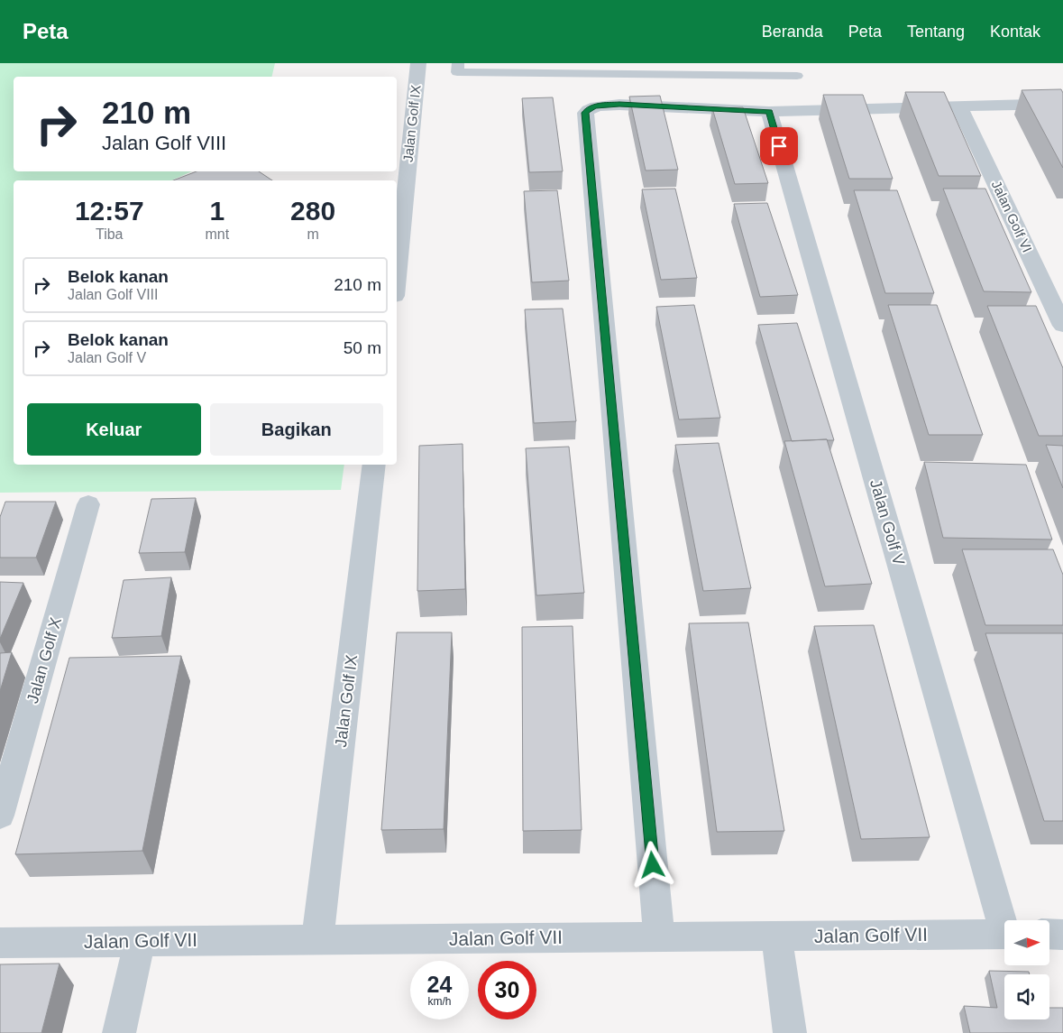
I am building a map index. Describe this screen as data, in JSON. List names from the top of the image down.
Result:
{
  "streets": {
    "street": [
      "Jalan Golf IX",
      "Jalan Golf VI",
      "Jalan Golf V",
      "Jalan Golf X",
      "Jalan Golf VII"
    ]
  },
  "crossings": [
    ["Jalan Golf IX", "Jalan Golf VII"]
  ],
  "north": "right",
  "page": {
    "header": "Peta",
    "nav": [
      "Beranda",
      "Peta",
      "Tentang",
      "Kontak"
    ],
    "turn": ["210 m", "Jalan Golf VIII"],
    "eta": [
      "12:57",
      "Tiba",
      "1",
      "mnt",
      "280",
      "m"
    ],
    "list": [
      {
        "name": "Belok kanan",
        "note": "Jalan Golf VIII",
        "value": "210 m"
      },
      {
        "name": "Belok kanan",
        "note": "Jalan Golf V",
        "value": "50 m"
      }
    ],
    "buttons": ["Keluar", "Bagikan"],
    "speed": "24 km/h",
    "limit": "30"
  }
}
